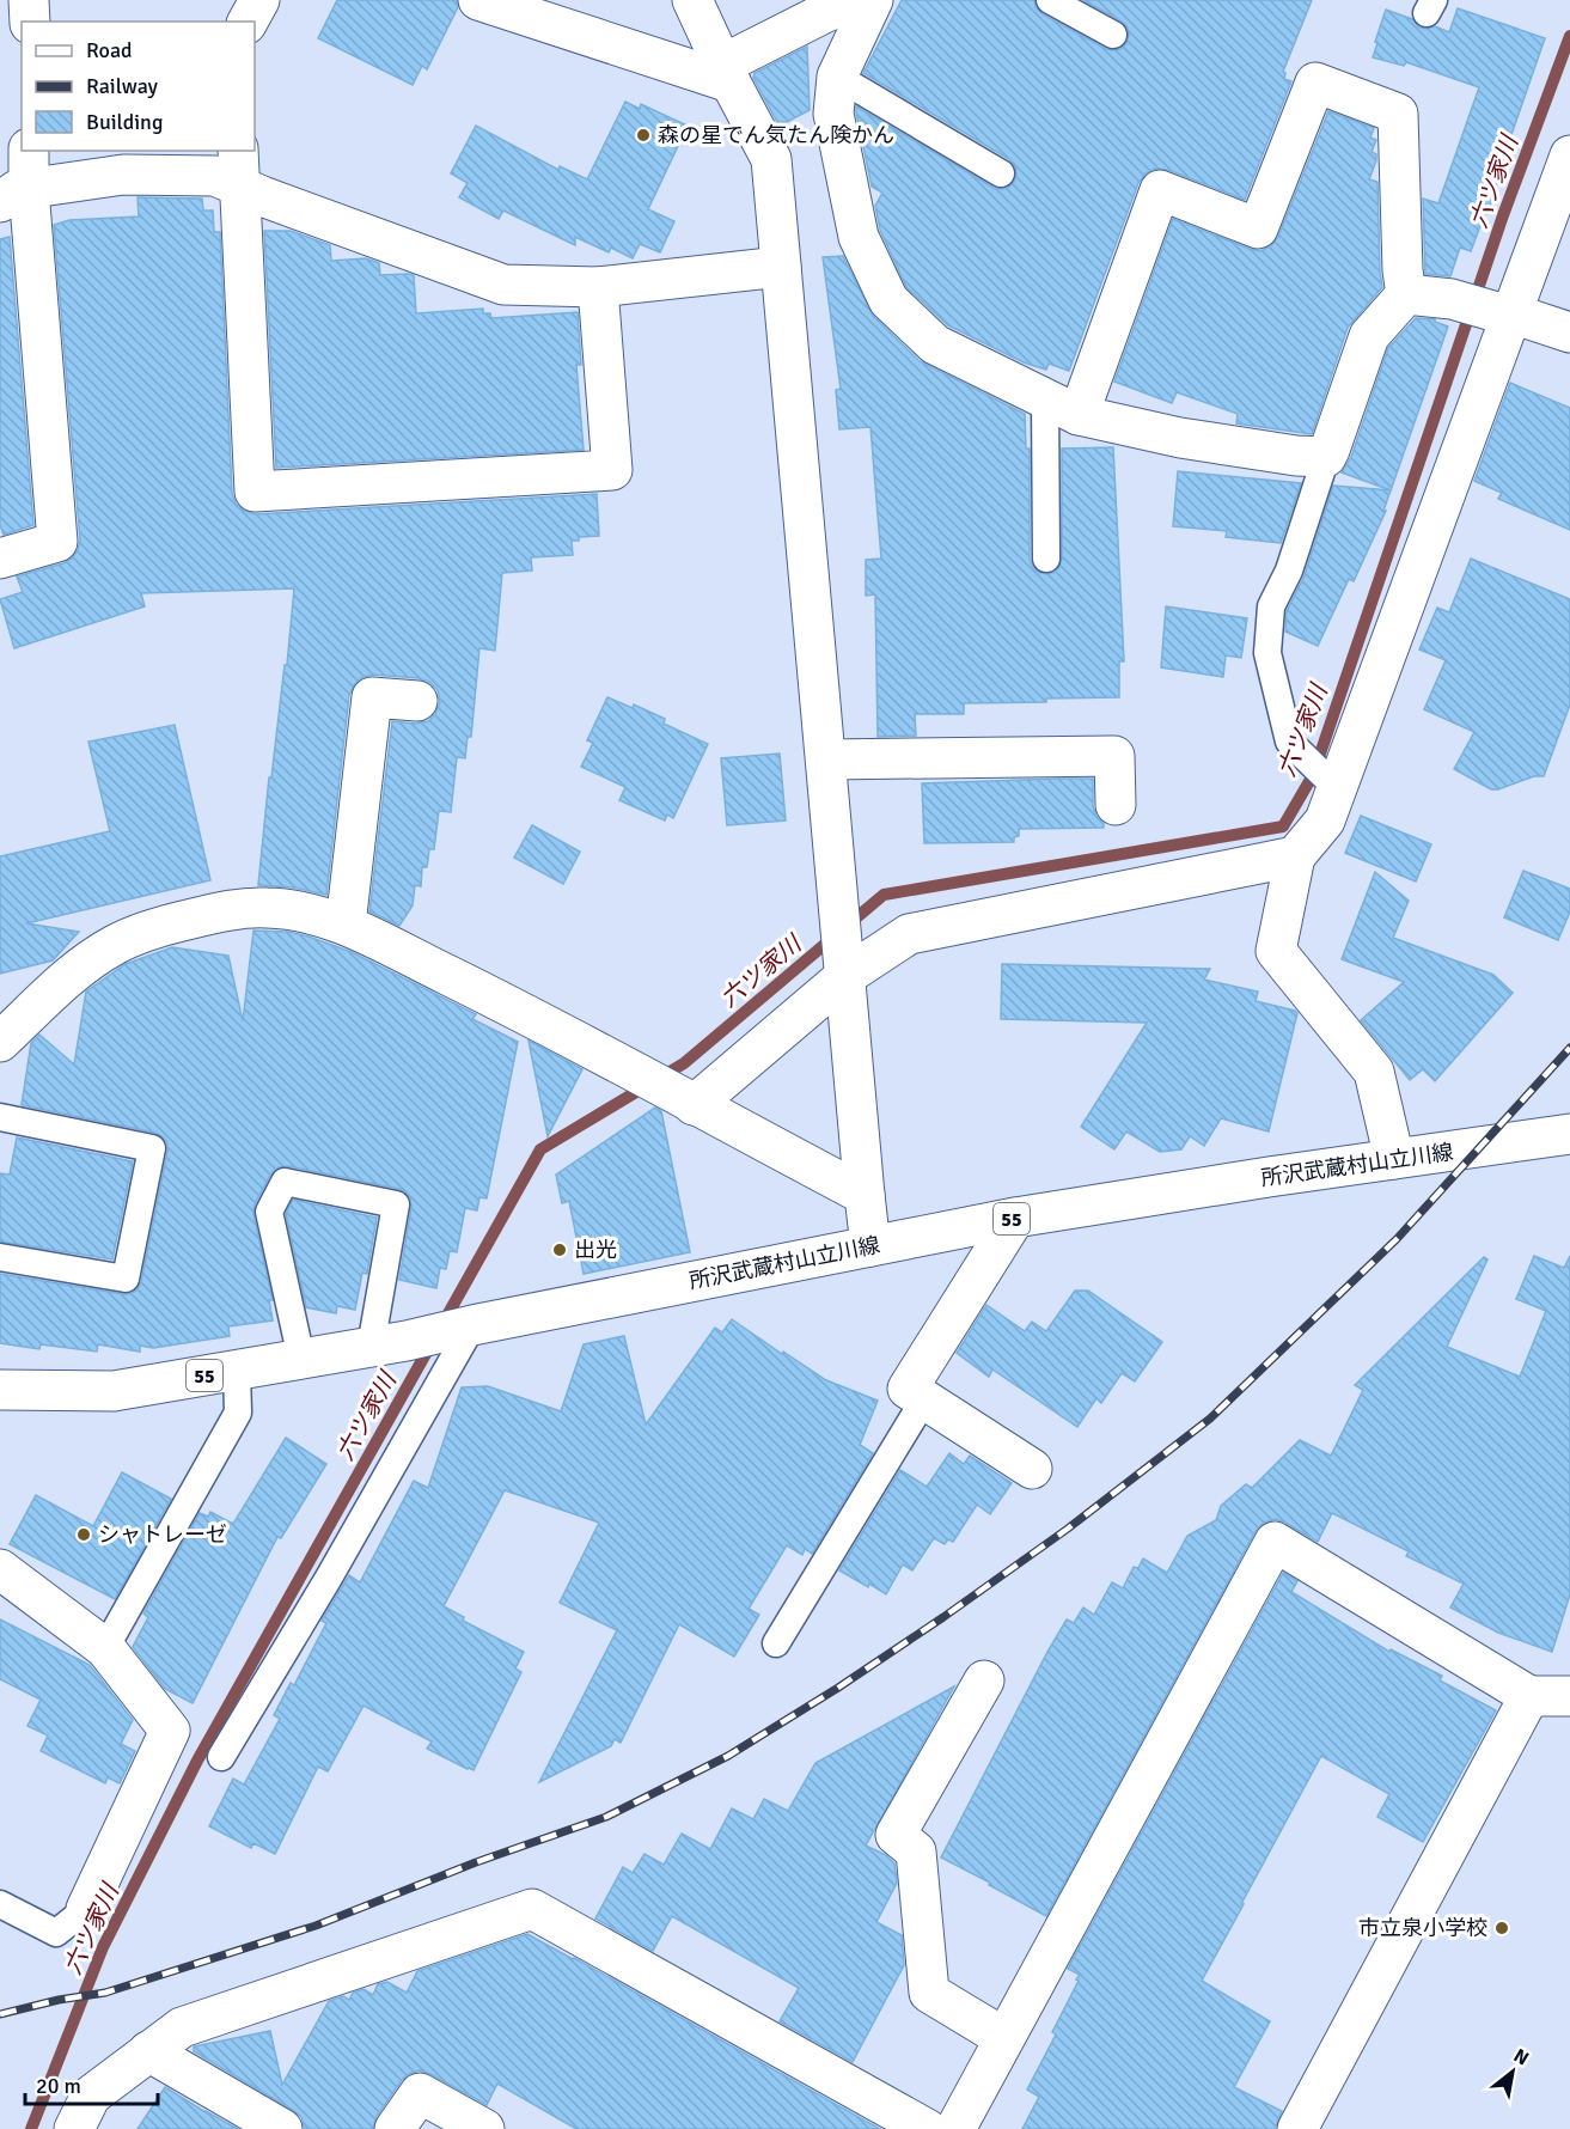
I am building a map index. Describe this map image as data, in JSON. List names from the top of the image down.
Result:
{
  "streets": {
    "street": ["所沢武蔵村山立川線", "55"]
  },
  "water": ["六ツ家川"],
  "places": [
    "森の星でん気たん険かん",
    "出光",
    "シャトレーゼ",
    "市立泉小学校"
  ],
  "legend": ["Road", "Railway", "Building"],
  "scale_bar": "20 m",
  "north": "top right"
}
